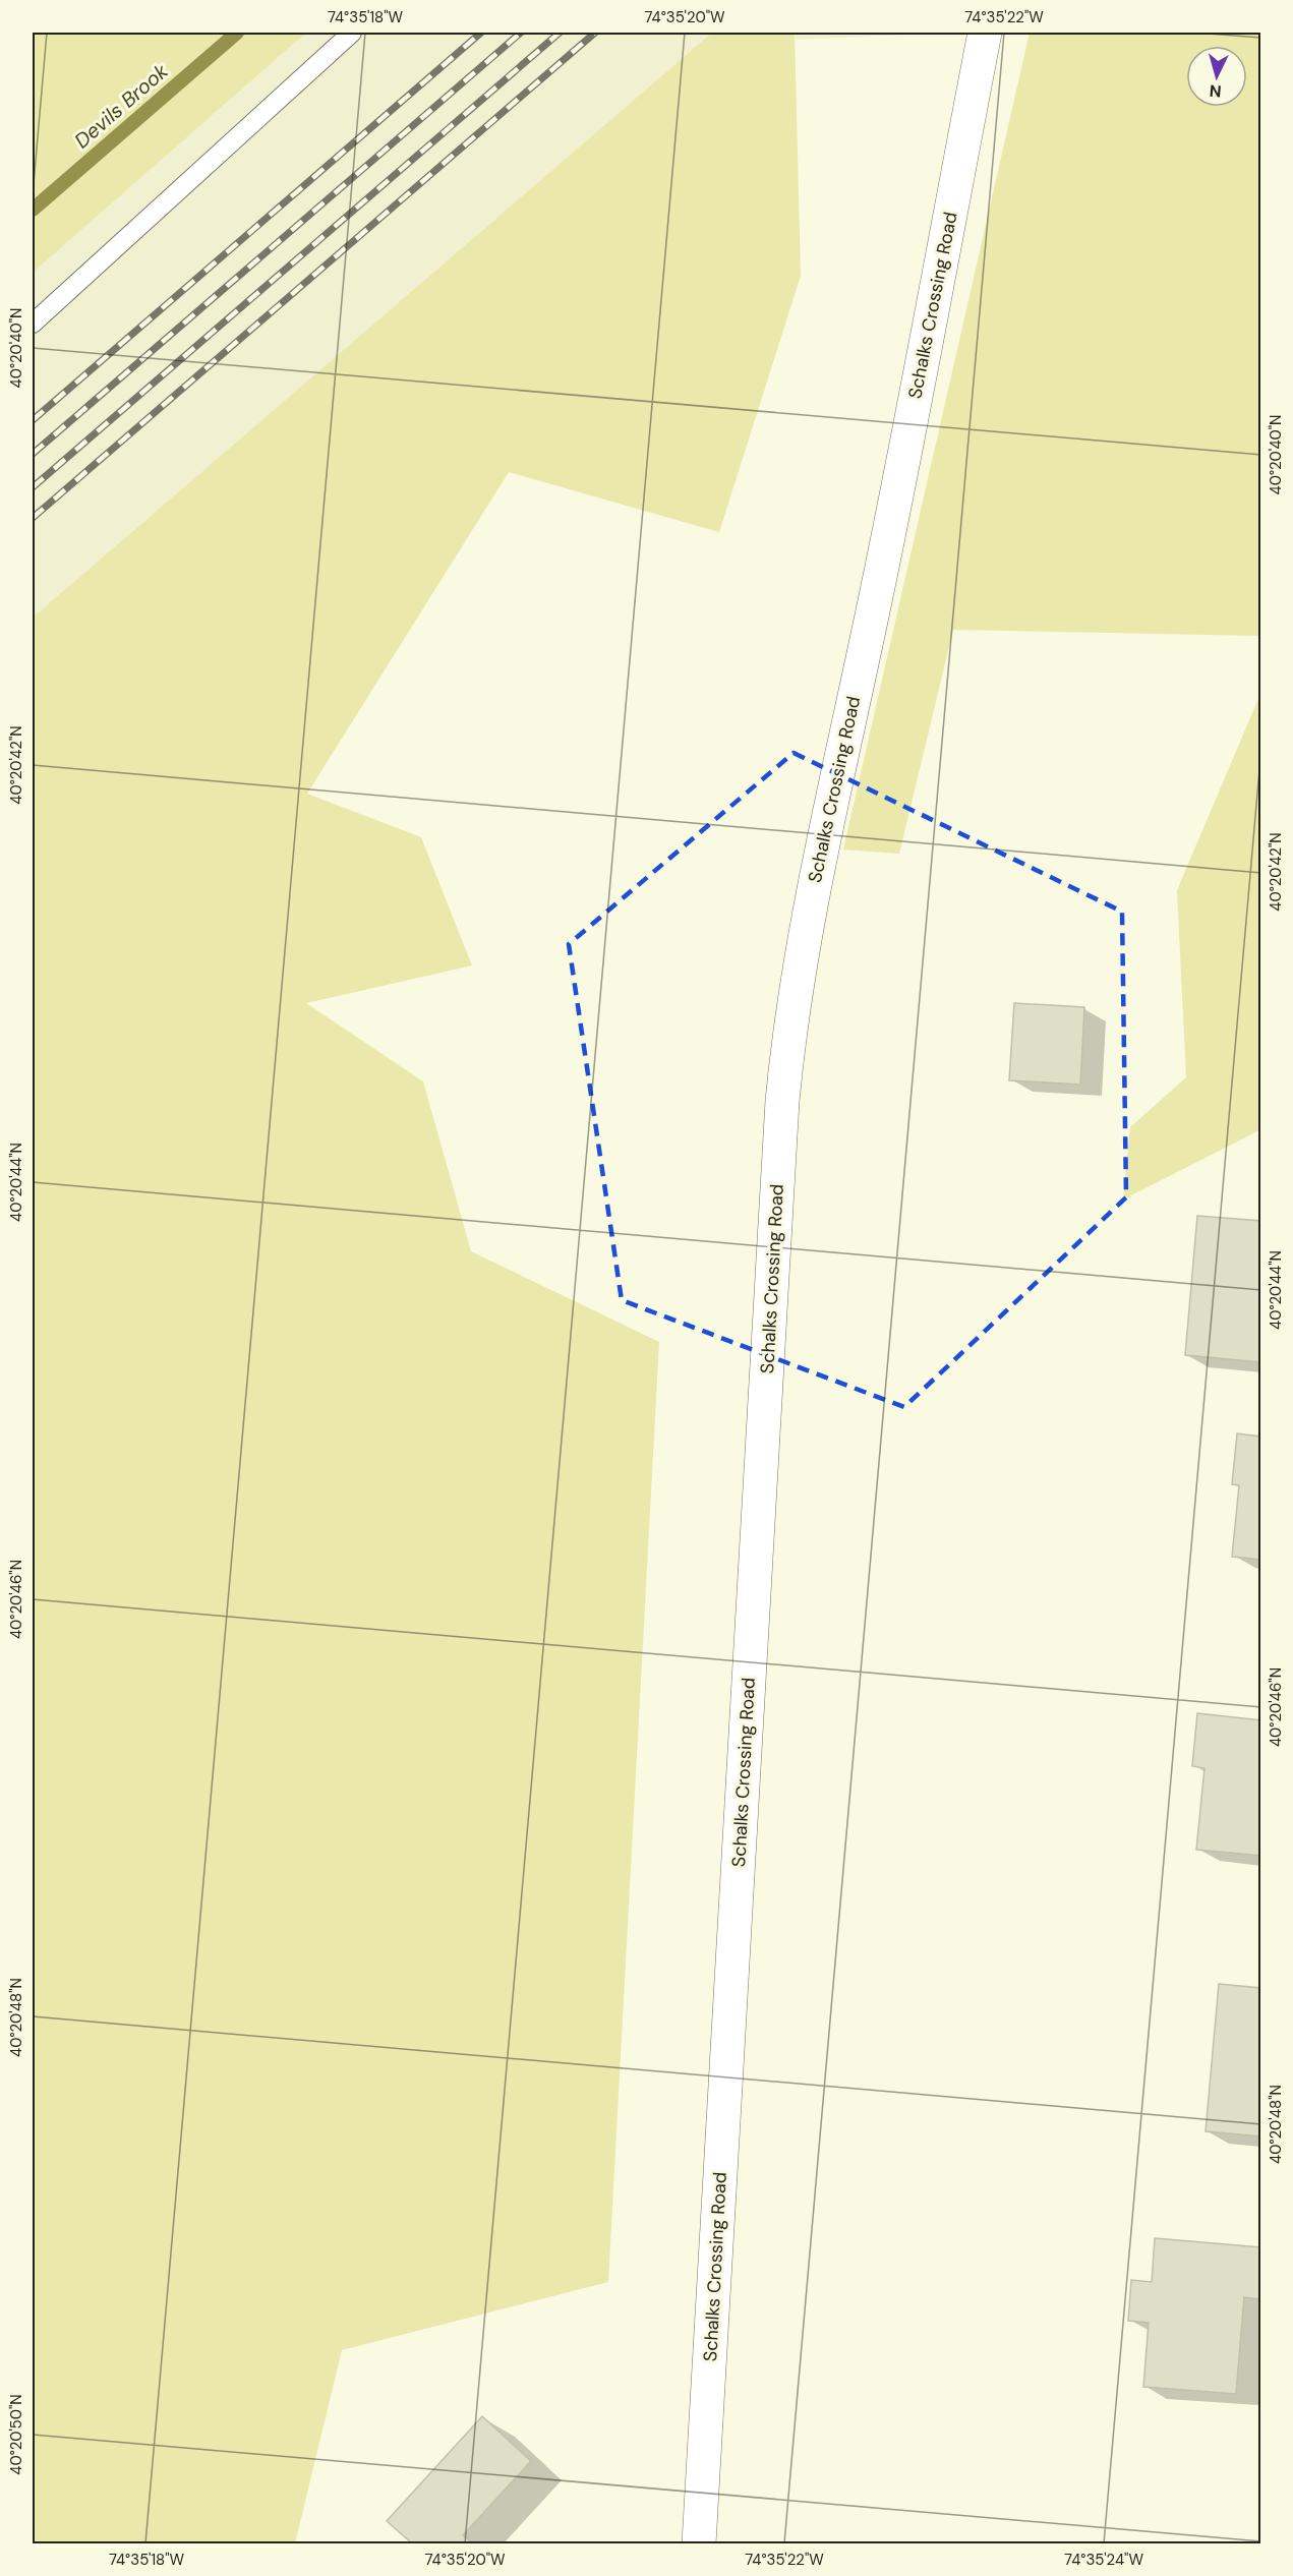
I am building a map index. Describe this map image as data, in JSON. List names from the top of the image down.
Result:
{
  "streets": {
    "street": ["Schalks Crossing Road"]
  },
  "water": ["Devils Brook"],
  "north": "bottom",
  "coordinates": [
    "74°35'18\"W",
    "74°35'20\"W",
    "74°35'22\"W",
    "40°20'40\"N",
    "40°20'42\"N",
    "40°20'44\"N",
    "40°20'46\"N",
    "40°20'48\"N",
    "40°20'50\"N",
    "74°35'24\"W"
  ]
}
